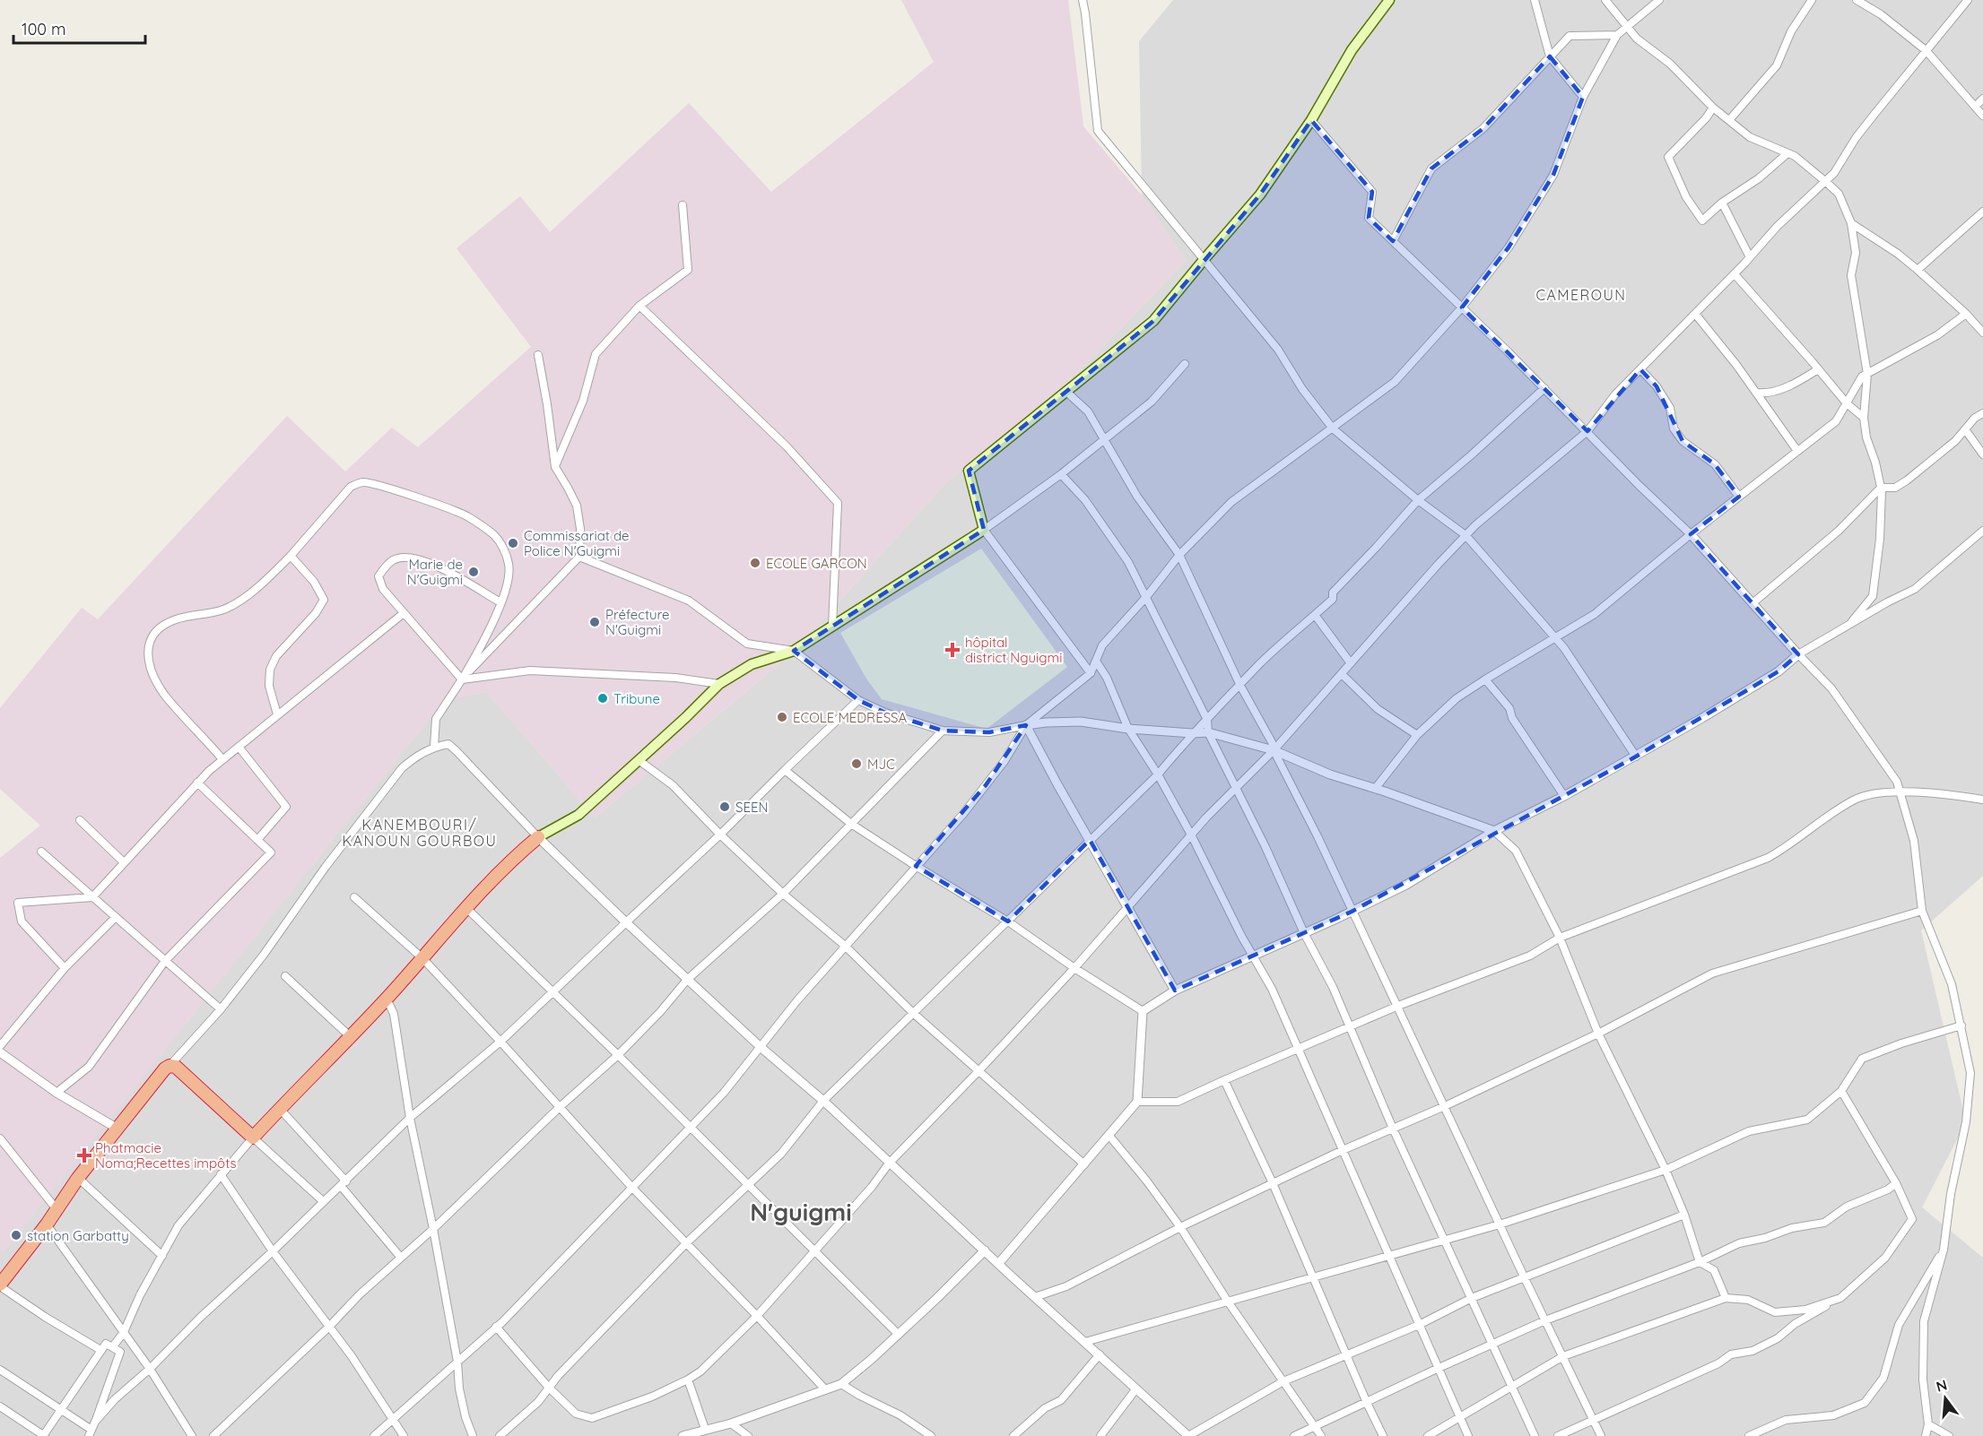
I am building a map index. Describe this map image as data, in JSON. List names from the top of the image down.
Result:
{
  "districts": ["CAMEROUN", "KANEMBOURI/ KANOUN GOURBOU", "N'guigmi"],
  "places": {
    "other": [
      "Commissariat de Police N'Guigmi",
      "ECOLE GARCON",
      "Marie de N'Guigmi",
      "Préfecture N'Guigmi",
      "Tribune",
      "ECOLE MEDRESSA",
      "MJC",
      "SEEN",
      "station Garbatty"
    ],
    "health": ["hôpital district Nguigmi", "Phatmacie Noma;Recettes impôts"]
  },
  "scale_bar": "100 m",
  "north": "top"
}
